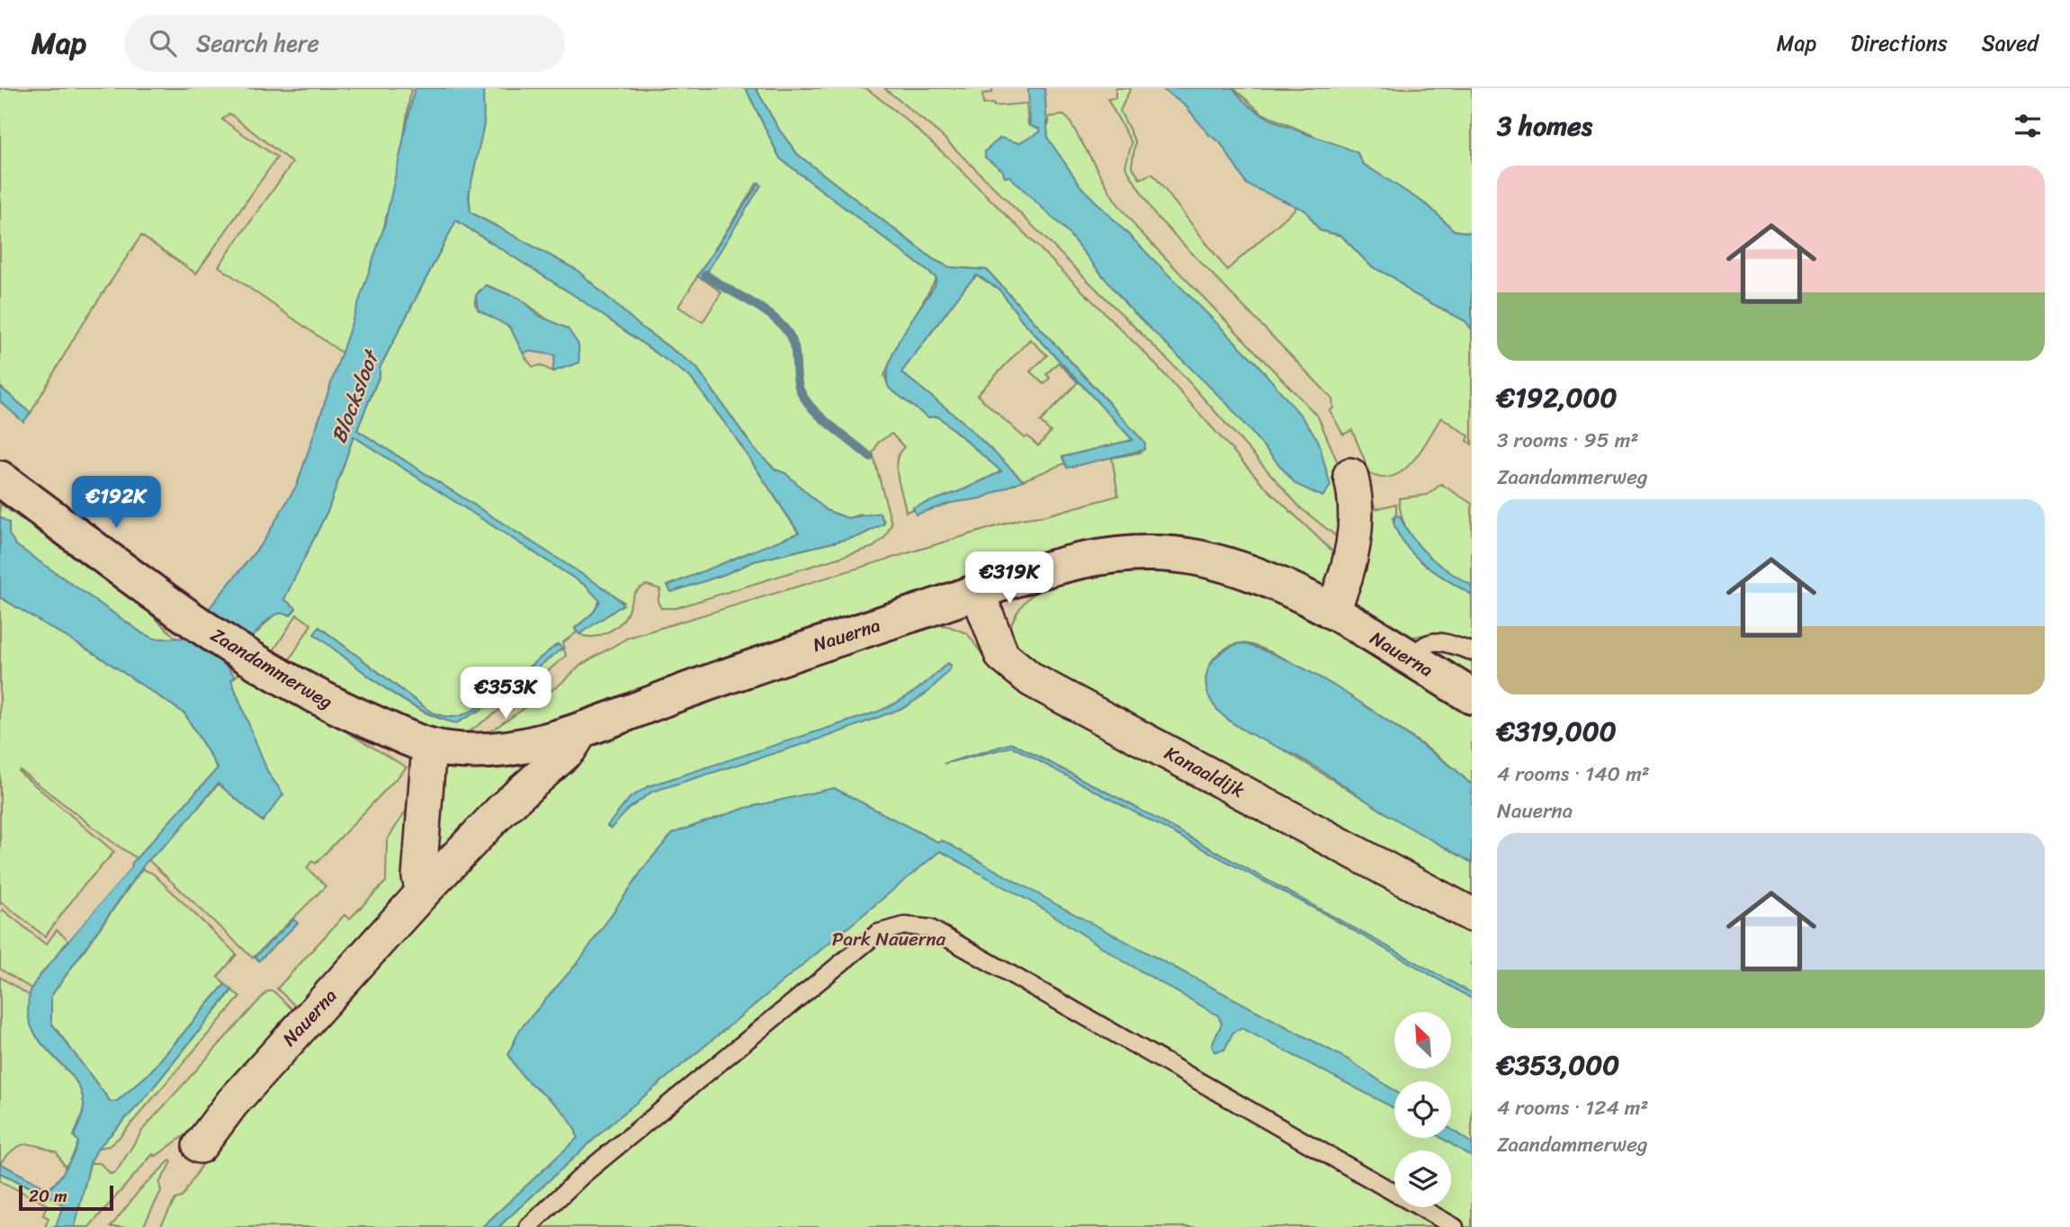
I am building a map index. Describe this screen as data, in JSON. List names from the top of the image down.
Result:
{
  "streets": {
    "street": ["Nauerna", "Zaandammerweg", "Kanaaldijk"]
  },
  "crossings": [
    ["Nauerna", "Zaandammerweg"],
    ["Nauerna", "Kanaaldijk"]
  ],
  "water": ["Blocksloot"],
  "parks": ["Park Nauerna"],
  "scale_bar": "20 m",
  "north": "top left",
  "page": {
    "header": "Map",
    "search": "Search here",
    "nav": ["Map", "Directions", "Saved"],
    "heading": "3 homes",
    "list": [
      {
        "name": "€192,000",
        "note": "3 rooms · 95 m² · Zaandammerweg"
      },
      {
        "name": "€319,000",
        "note": "4 rooms · 140 m² · Nauerna"
      },
      {
        "name": "€353,000",
        "note": "4 rooms · 124 m² · Zaandammerweg"
      }
    ],
    "price": ["€192K", "€319K", "€353K"],
    "scale": "20 m"
  }
}
